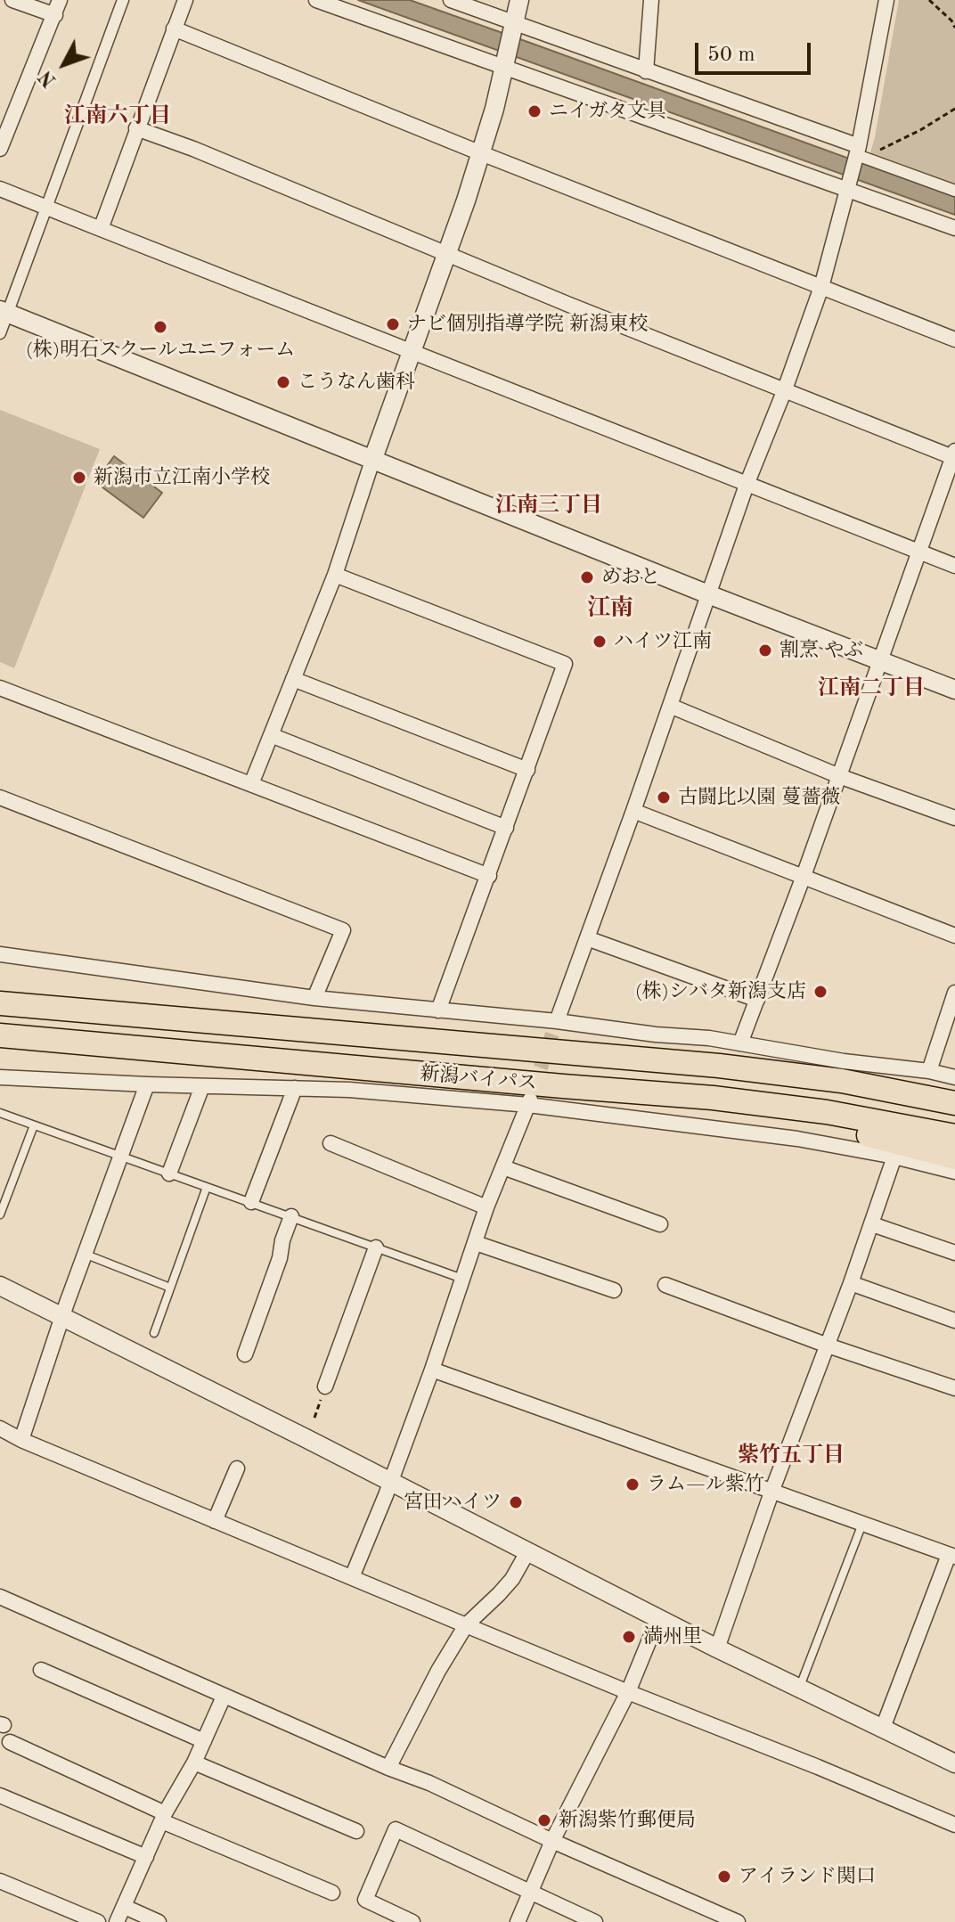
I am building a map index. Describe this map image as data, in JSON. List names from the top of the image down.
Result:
{
  "streets": {
    "highway": ["新潟バイパス"]
  },
  "districts": [
    "江南六丁目",
    "江南三丁目",
    "江南",
    "江南二丁目",
    "紫竹五丁目"
  ],
  "places": [
    "ニイガタ文具",
    "ナビ個別指導学院 新潟東校",
    "(株)明石スクールユニフォーム",
    "こうなん歯科",
    "新潟市立江南小学校",
    "めおと",
    "ハイツ江南",
    "割烹 やぶ",
    "古闘比以園 蔓薔薇",
    "(株)シバタ新潟支店",
    "ラム―ル紫竹",
    "宮田ハイツ",
    "満州里",
    "新潟紫竹郵便局",
    "アイランド関口"
  ],
  "scale_bar": "50 m",
  "north": "bottom left"
}
